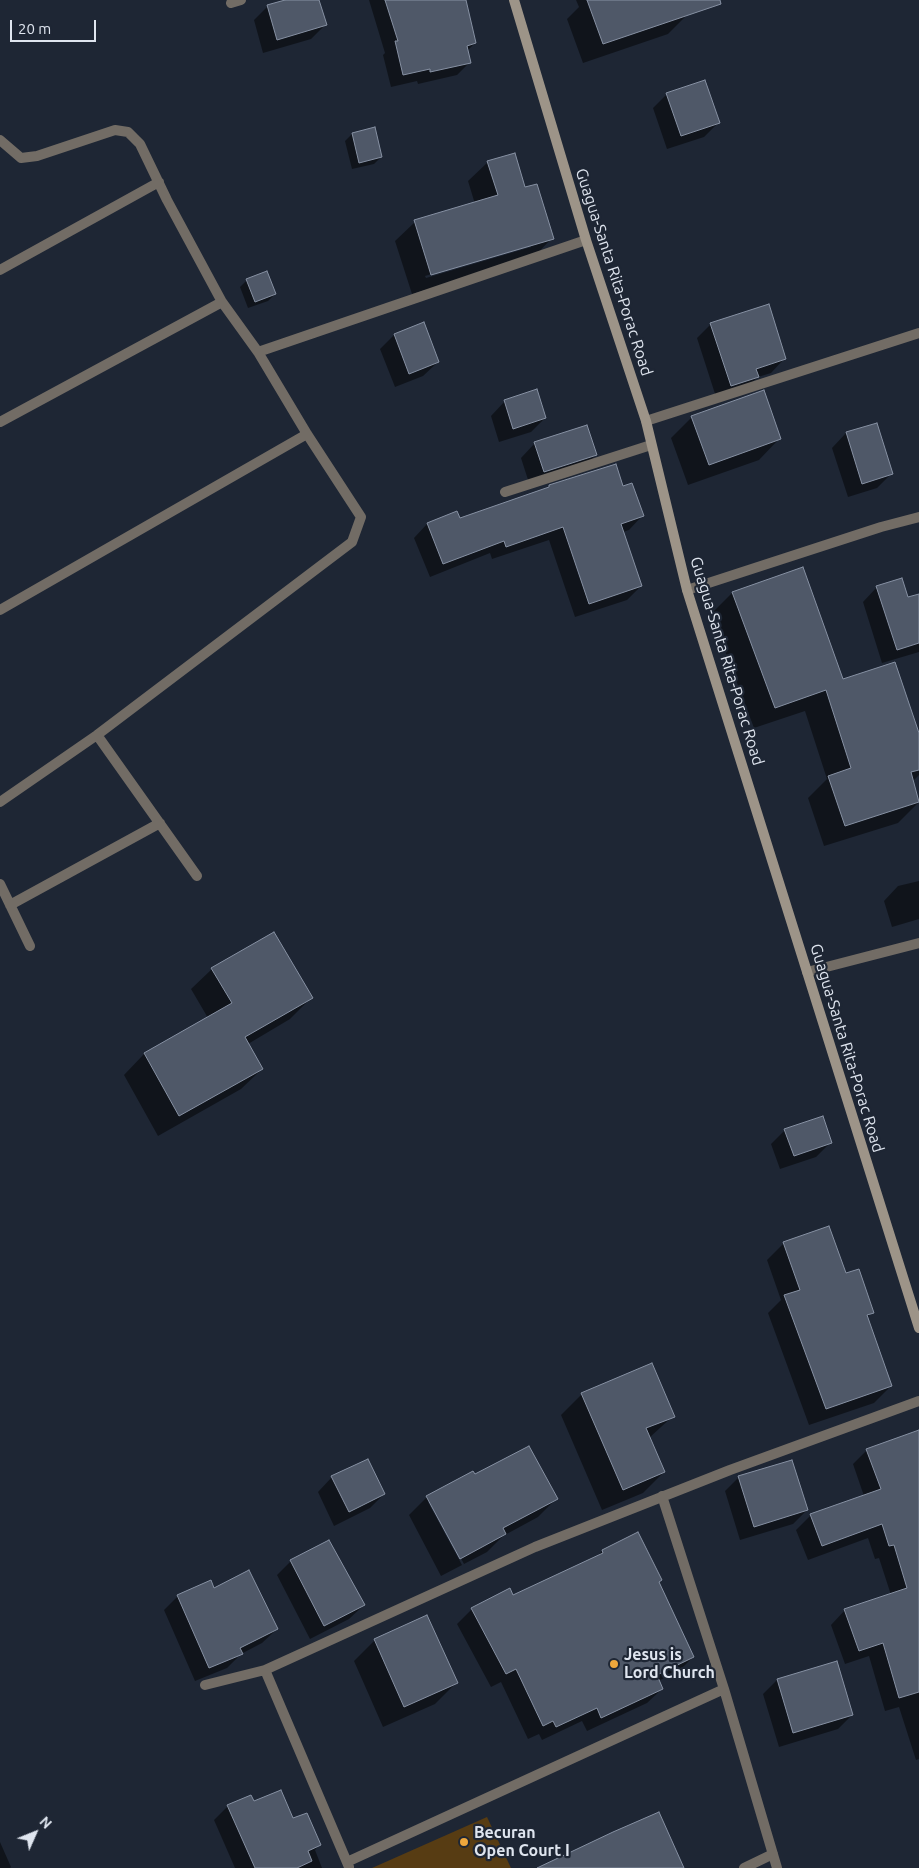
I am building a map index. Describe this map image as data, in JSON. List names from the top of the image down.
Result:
{
  "streets": {
    "main road": ["Guagua-Santa Rita-Porac Road"]
  },
  "places": ["Jesus is Lord Church", "Becuran Open Court I"],
  "scale_bar": "20 m",
  "north": "top right"
}
